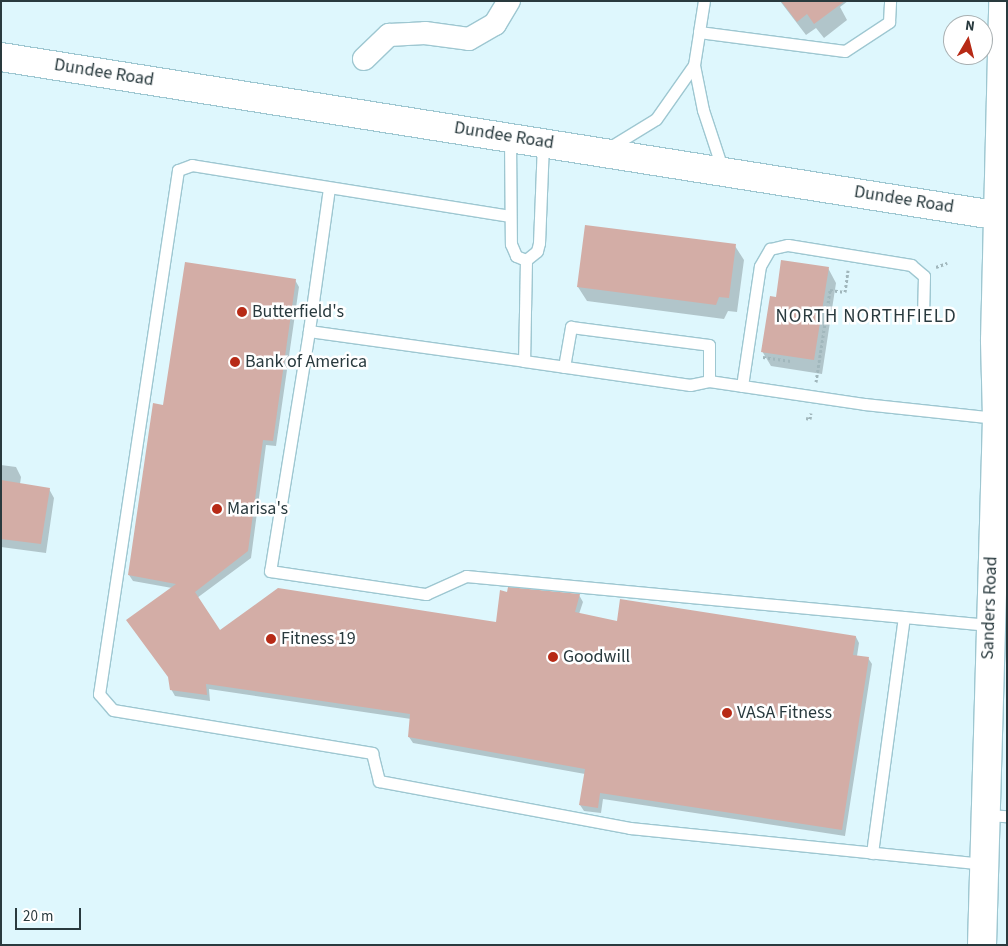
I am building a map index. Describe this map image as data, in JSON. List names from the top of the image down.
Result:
{
  "streets": {
    "main road": ["Dundee Road", "Sanders Road"]
  },
  "crossings": [
    ["Dundee Road", "Sanders Road"]
  ],
  "districts": ["NORTH NORTHFIELD"],
  "places": [
    "Butterfield's",
    "Bank of America",
    "Marisa's",
    "Fitness 19",
    "Goodwill",
    "VASA Fitness"
  ],
  "scale_bar": "20 m",
  "north": "top"
}
